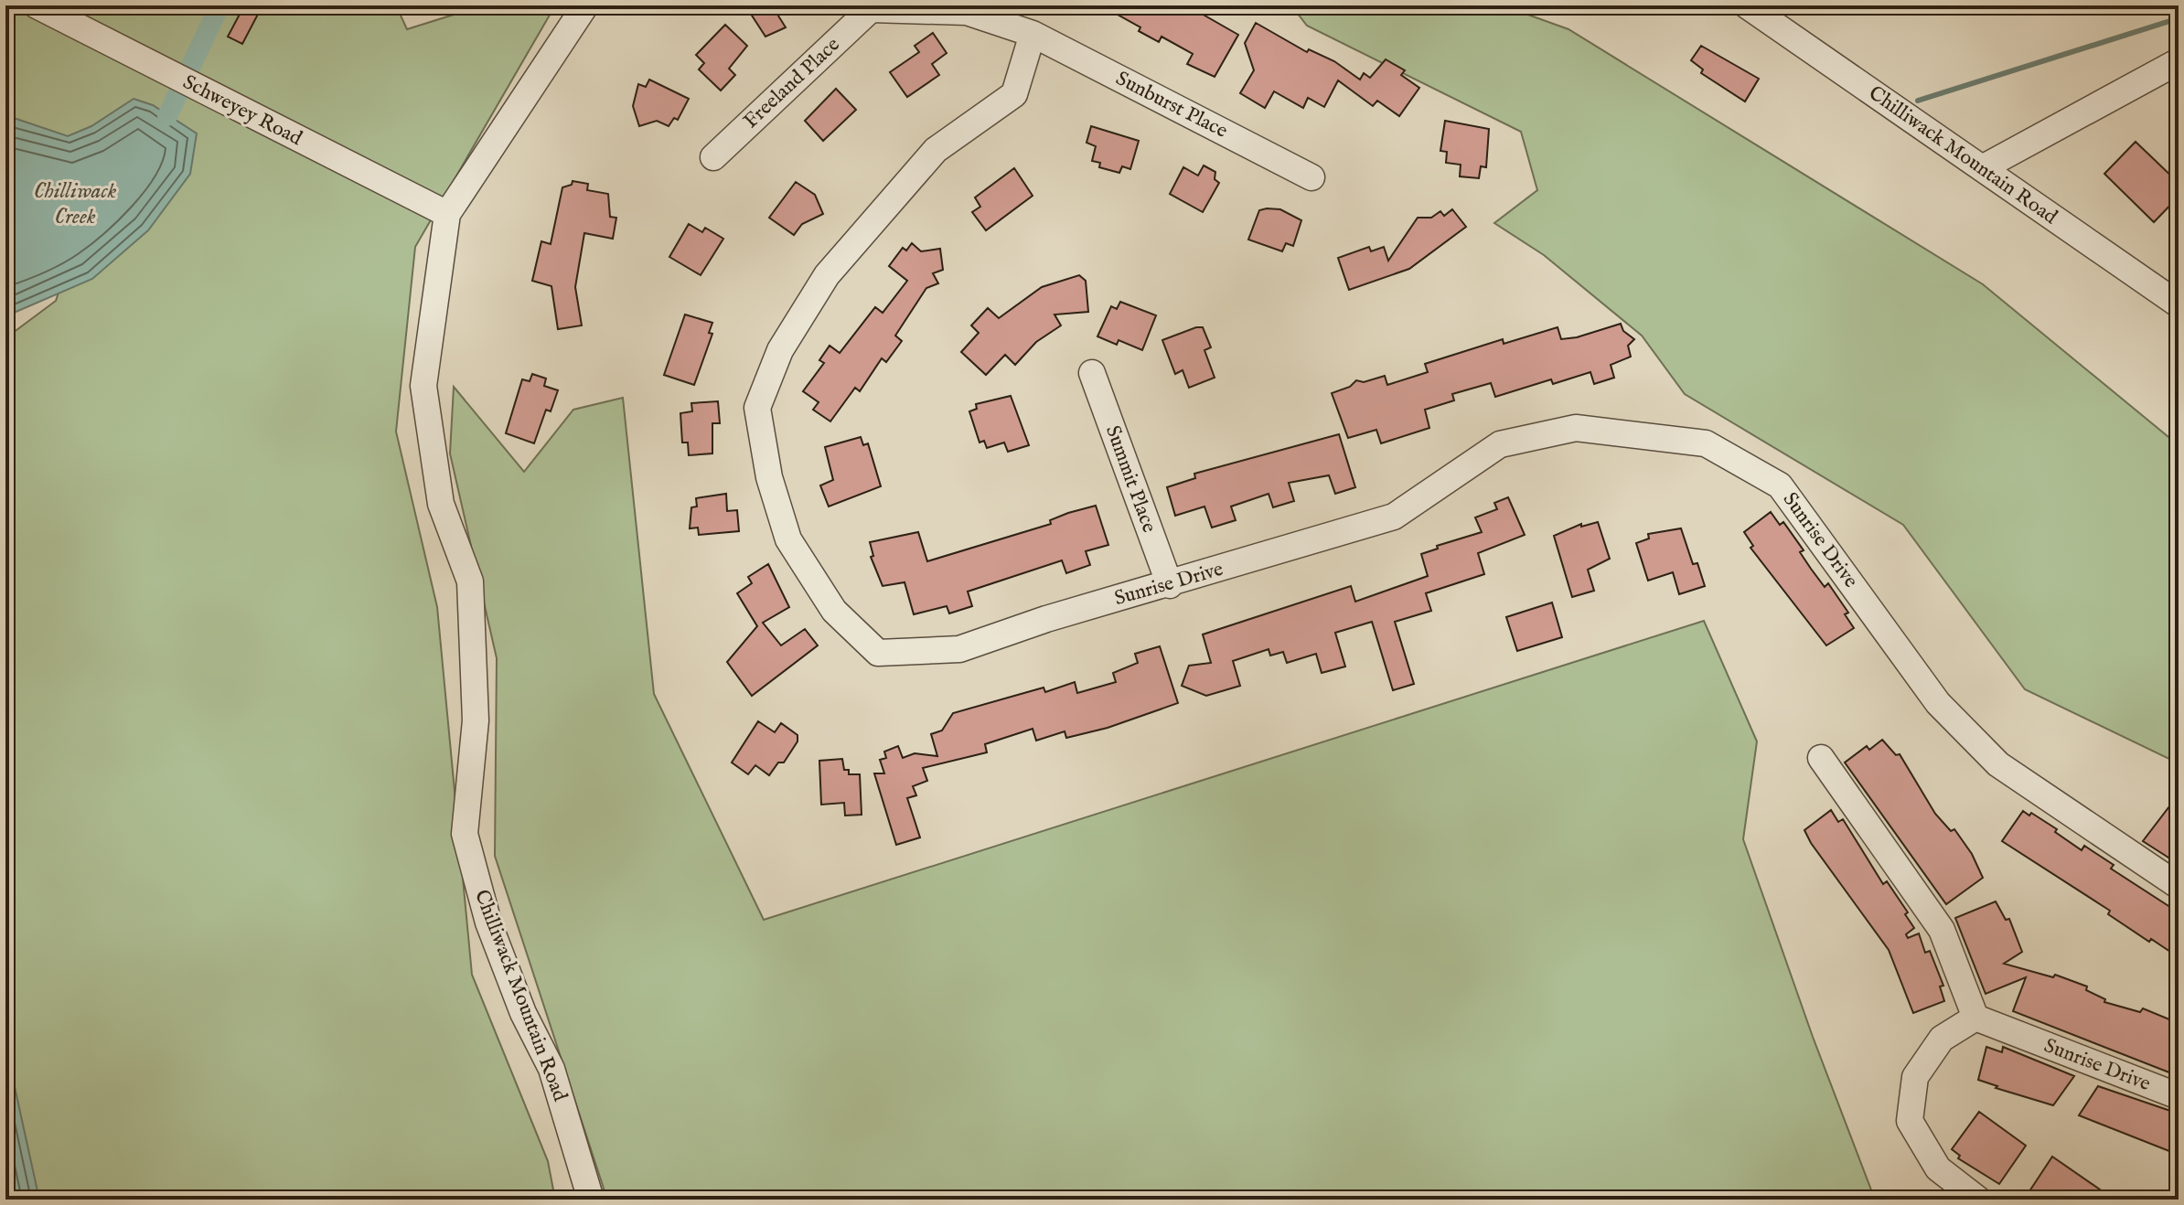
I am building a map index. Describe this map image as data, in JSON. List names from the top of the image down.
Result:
{
  "streets": {
    "street": [
      "Freeland Place",
      "Sunburst Place",
      "Schweyey Road",
      "Chilliwack Mountain Road",
      "Summit Place",
      "Sunrise Drive"
    ]
  },
  "crossings": [
    ["Sunburst Place", "Sunrise Drive"],
    ["Schweyey Road", "Chilliwack Mountain Road"],
    ["Summit Place", "Sunrise Drive"]
  ],
  "water": ["Chilliwack Creek"]
}
